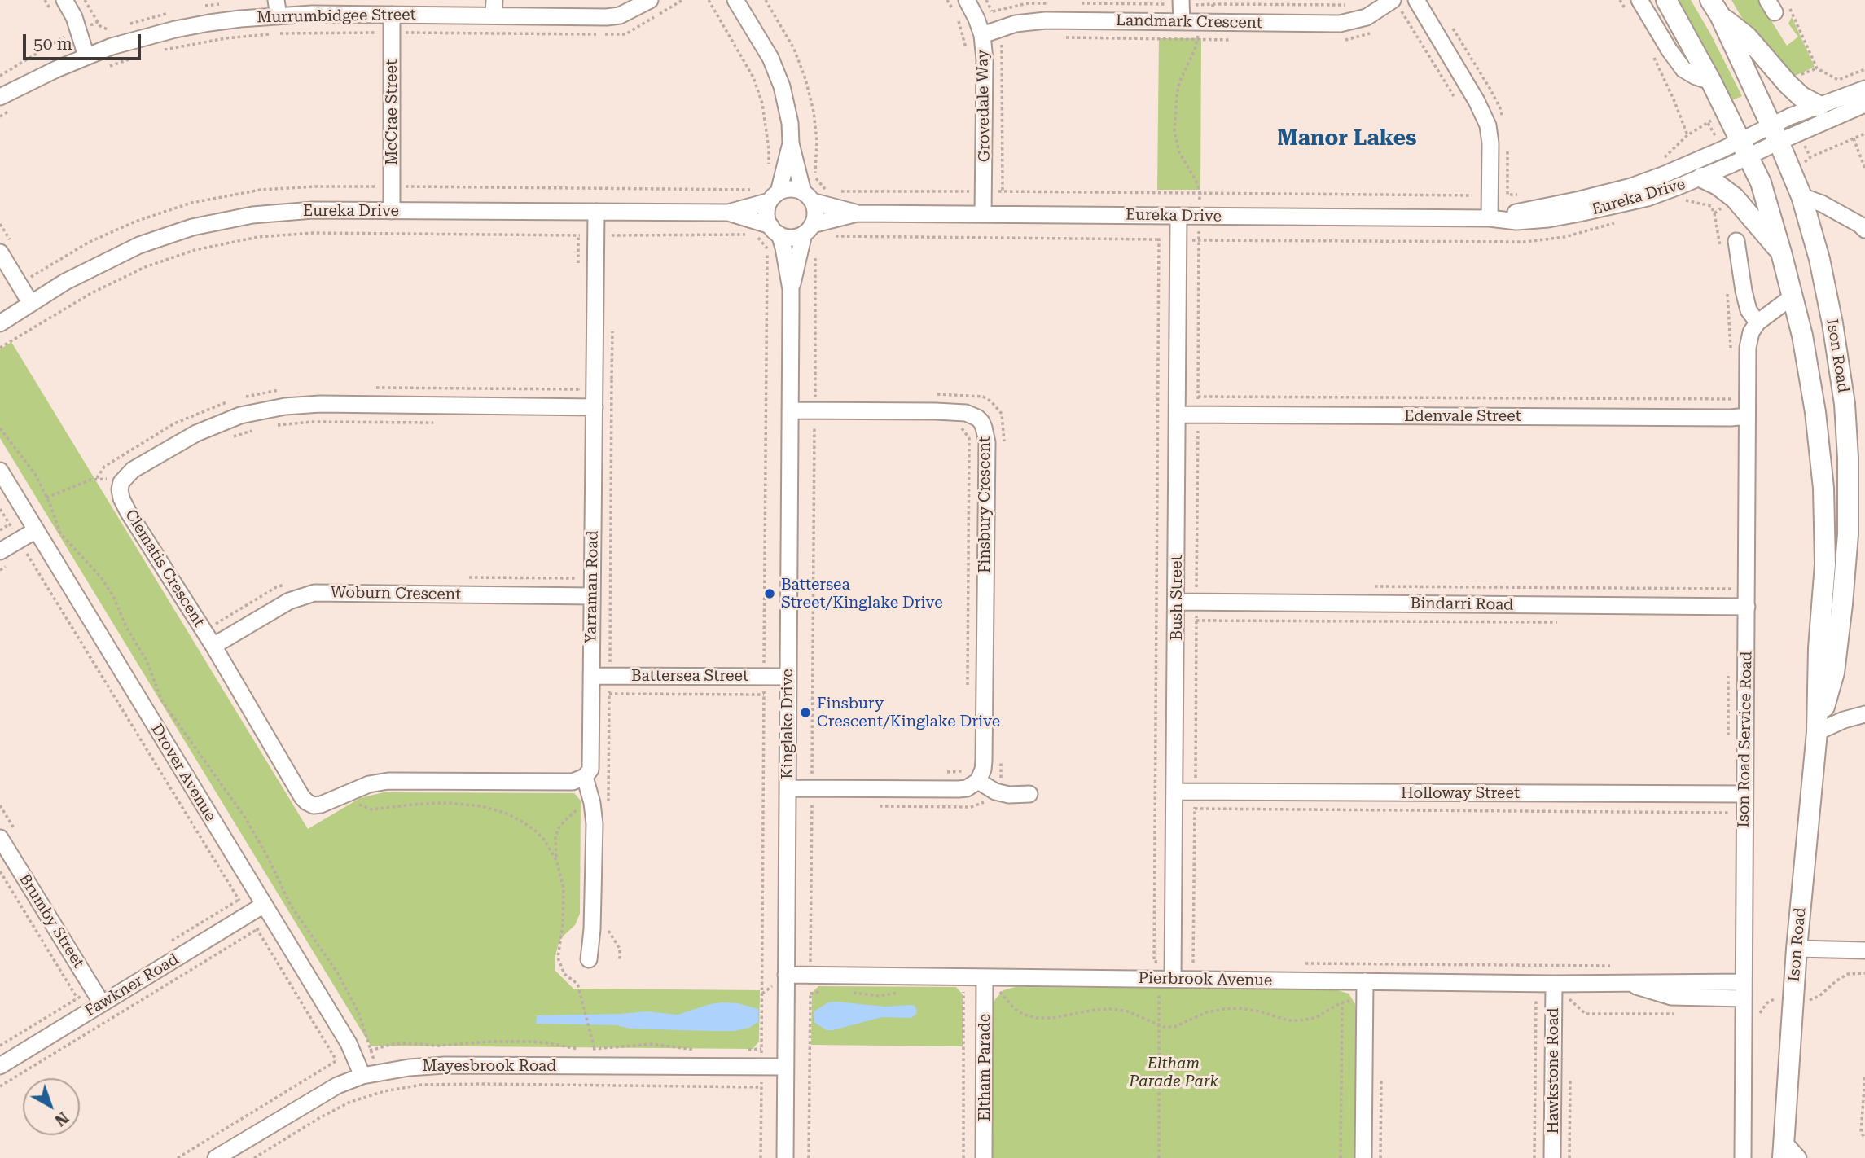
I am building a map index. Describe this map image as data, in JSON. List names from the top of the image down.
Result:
{
  "streets": {
    "main road": ["Ison Road"],
    "street": [
      "Murrumbidgee Street",
      "Landmark Crescent",
      "Grovedale Way",
      "McCrae Street",
      "Eureka Drive",
      "Edenvale Street",
      "Finsbury Crescent",
      "Clematis Crescent",
      "Yarraman Road",
      "Woburn Crescent",
      "Bush Street",
      "Bindarri Road",
      "Battersea Street",
      "Kinglake Drive",
      "Ison Road Service Road",
      "Drover Avenue",
      "Holloway Street",
      "Brumby Street",
      "Pierbrook Avenue",
      "Fawkner Road",
      "Mayesbrook Road",
      "Eltham Parade",
      "Hawkstone Road"
    ]
  },
  "crossings": [
    ["Murrumbidgee Street", "McCrae Street"],
    ["Landmark Crescent", "Grovedale Way"],
    ["Grovedale Way", "Eureka Drive"],
    ["McCrae Street", "Eureka Drive"],
    ["Eureka Drive", "Ison Road"],
    ["Eureka Drive", "Yarraman Road"],
    ["Eureka Drive", "Bush Street"],
    ["Eureka Drive", "Kinglake Drive"],
    ["Edenvale Street", "Bush Street"],
    ["Edenvale Street", "Ison Road Service Road"],
    ["Finsbury Crescent", "Kinglake Drive"],
    ["Clematis Crescent", "Yarraman Road"],
    ["Clematis Crescent", "Woburn Crescent"],
    ["Yarraman Road", "Woburn Crescent"],
    ["Yarraman Road", "Battersea Street"],
    ["Bush Street", "Bindarri Road"],
    ["Bush Street", "Holloway Street"],
    ["Bush Street", "Pierbrook Avenue"],
    ["Bindarri Road", "Ison Road Service Road"],
    ["Battersea Street", "Kinglake Drive"],
    ["Kinglake Drive", "Pierbrook Avenue"],
    ["Kinglake Drive", "Mayesbrook Road"],
    ["Ison Road Service Road", "Holloway Street"],
    ["Ison Road Service Road", "Pierbrook Avenue"],
    ["Drover Avenue", "Fawkner Road"],
    ["Drover Avenue", "Mayesbrook Road"],
    ["Brumby Street", "Fawkner Road"],
    ["Pierbrook Avenue", "Eltham Parade"],
    ["Pierbrook Avenue", "Hawkstone Road"]
  ],
  "districts": ["Manor Lakes"],
  "parks": ["Eltham Parade Park"],
  "places": ["Battersea Street/Kinglake Drive", "Finsbury Crescent/Kinglake Drive"],
  "scale_bar": "50 m",
  "north": "bottom right"
}
